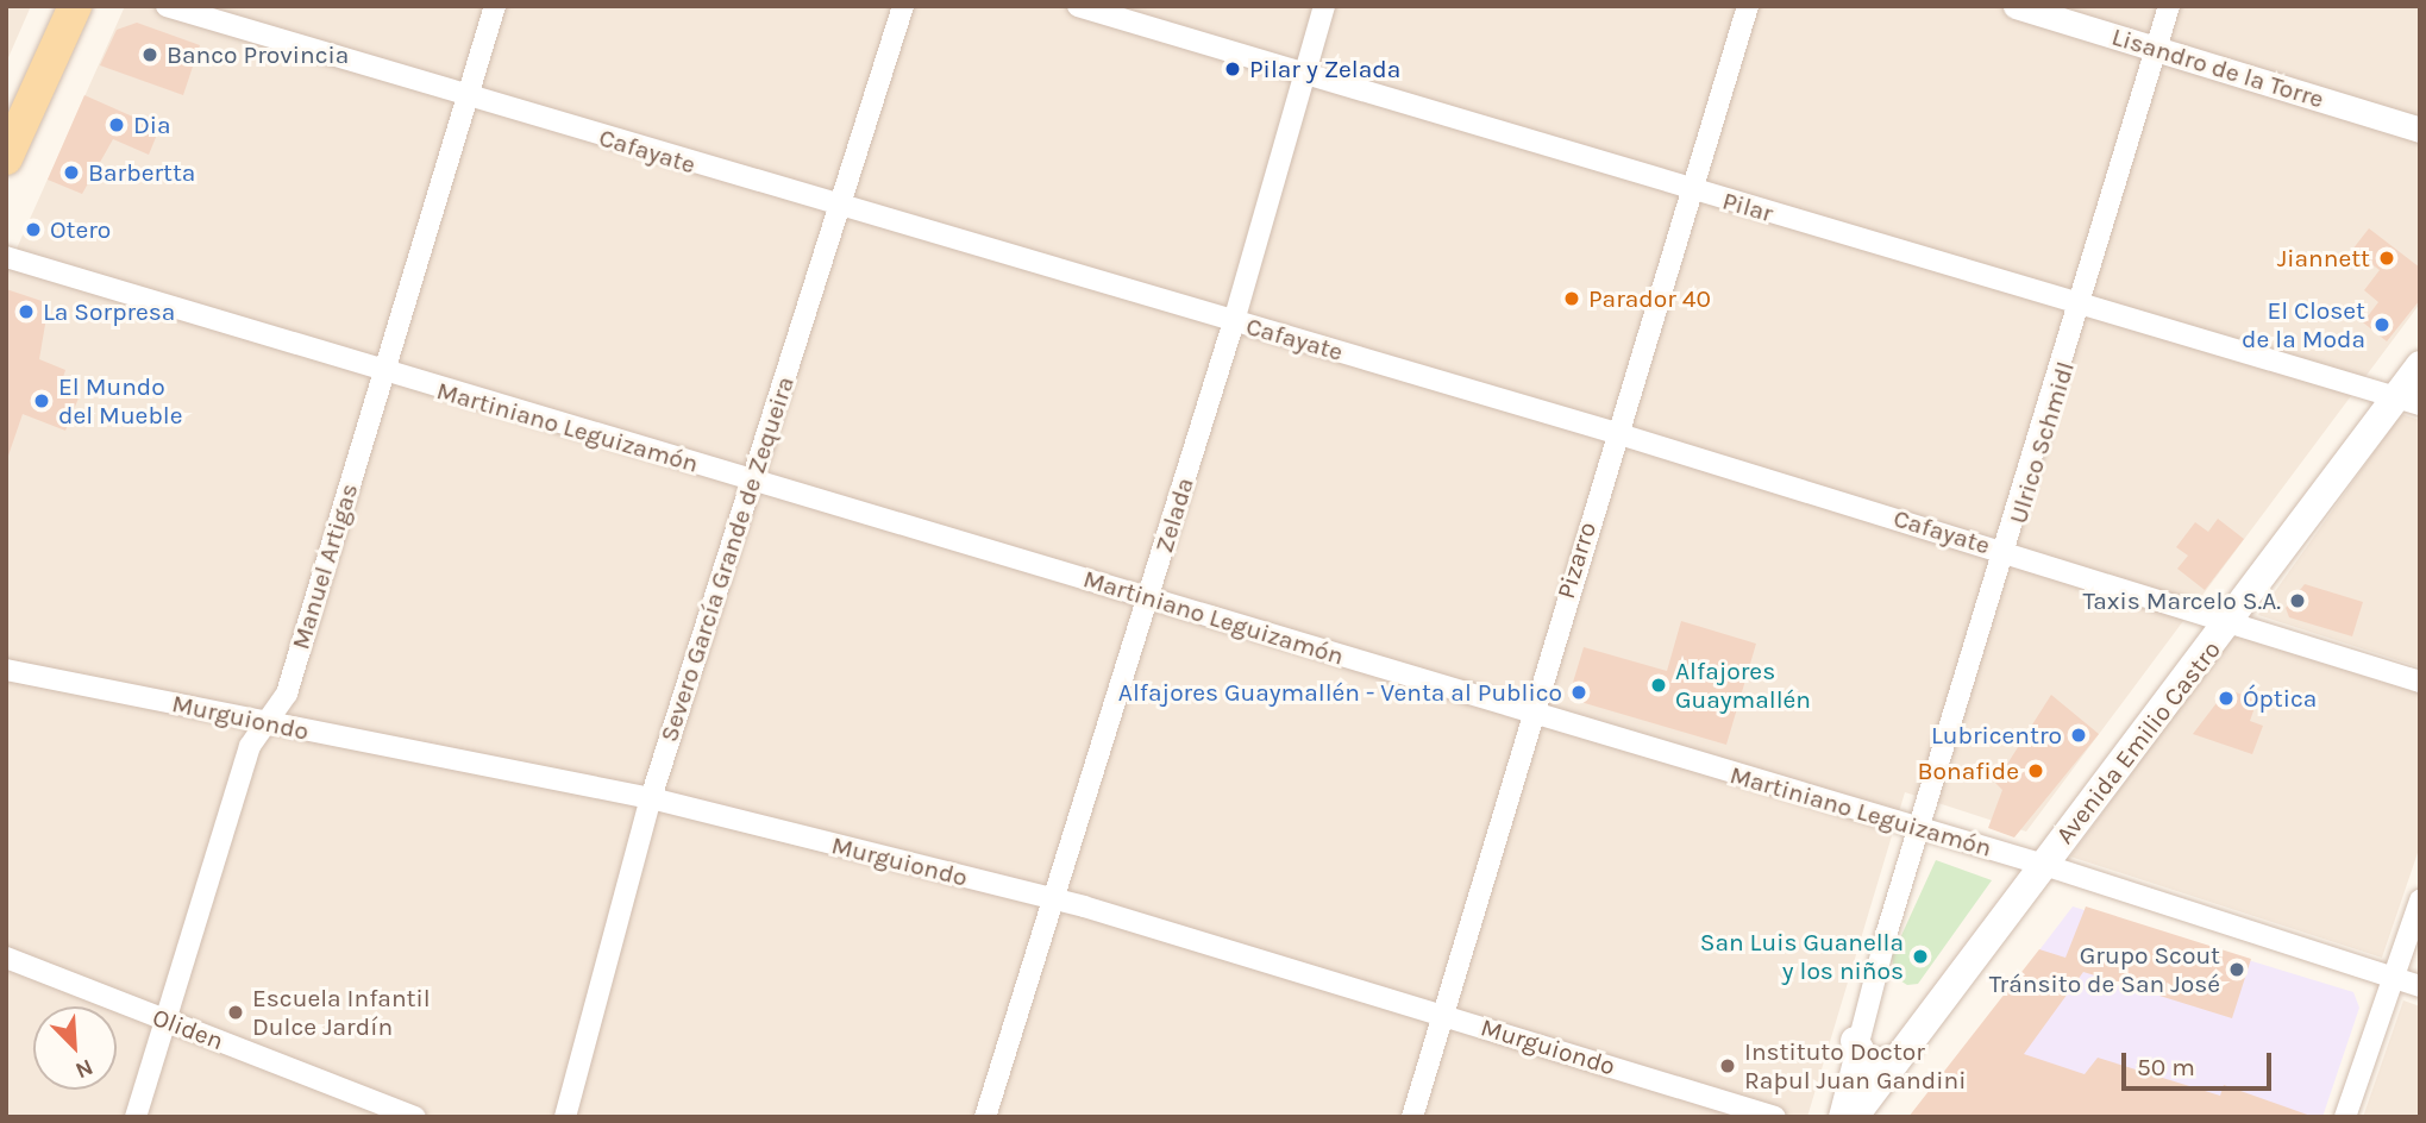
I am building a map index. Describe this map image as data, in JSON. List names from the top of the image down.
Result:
{
  "streets": {
    "main road": ["Avenida Emilio Castro"],
    "street": [
      "Lisandro de la Torre",
      "Cafayate",
      "Pilar",
      "Martiniano Leguizamón",
      "Ulrico Schmidl",
      "Zelada",
      "Severo García Grande de Zequeira",
      "Pizarro",
      "Manuel Artigas",
      "Murguiondo",
      "Oliden"
    ]
  },
  "crossings": [
    ["Lisandro de la Torre", "Ulrico Schmidl"],
    ["Cafayate", "Ulrico Schmidl"],
    ["Cafayate", "Zelada"],
    ["Cafayate", "Severo García Grande de Zequeira"],
    ["Cafayate", "Pizarro"],
    ["Cafayate", "Manuel Artigas"],
    ["Cafayate", "Avenida Emilio Castro"],
    ["Pilar", "Ulrico Schmidl"],
    ["Pilar", "Zelada"],
    ["Pilar", "Pizarro"],
    ["Pilar", "Avenida Emilio Castro"],
    ["Martiniano Leguizamón", "Ulrico Schmidl"],
    ["Martiniano Leguizamón", "Zelada"],
    ["Martiniano Leguizamón", "Severo García Grande de Zequeira"],
    ["Martiniano Leguizamón", "Pizarro"],
    ["Martiniano Leguizamón", "Manuel Artigas"],
    ["Martiniano Leguizamón", "Avenida Emilio Castro"],
    ["Zelada", "Murguiondo"],
    ["Severo García Grande de Zequeira", "Murguiondo"],
    ["Pizarro", "Murguiondo"],
    ["Manuel Artigas", "Murguiondo"],
    ["Manuel Artigas", "Oliden"]
  ],
  "places": [
    "Banco Provincia",
    "Pilar y Zelada",
    "Dia",
    "Barbertta",
    "Otero",
    "Jiannett",
    "Parador 40",
    "La Sorpresa",
    "El Closet de la Moda",
    "El Mundo del Mueble",
    "Taxis Marcelo S.A.",
    "Alfajores Guaymallén",
    "Alfajores Guaymallén - Venta al Publico",
    "Óptica",
    "Lubricentro",
    "Bonafide",
    "San Luis Guanella y los niños",
    "Grupo Scout Tránsito de San José",
    "Escuela Infantil Dulce Jardín",
    "Instituto Doctor Raþul Juan Gandini"
  ],
  "scale_bar": "50 m",
  "north": "bottom right"
}
